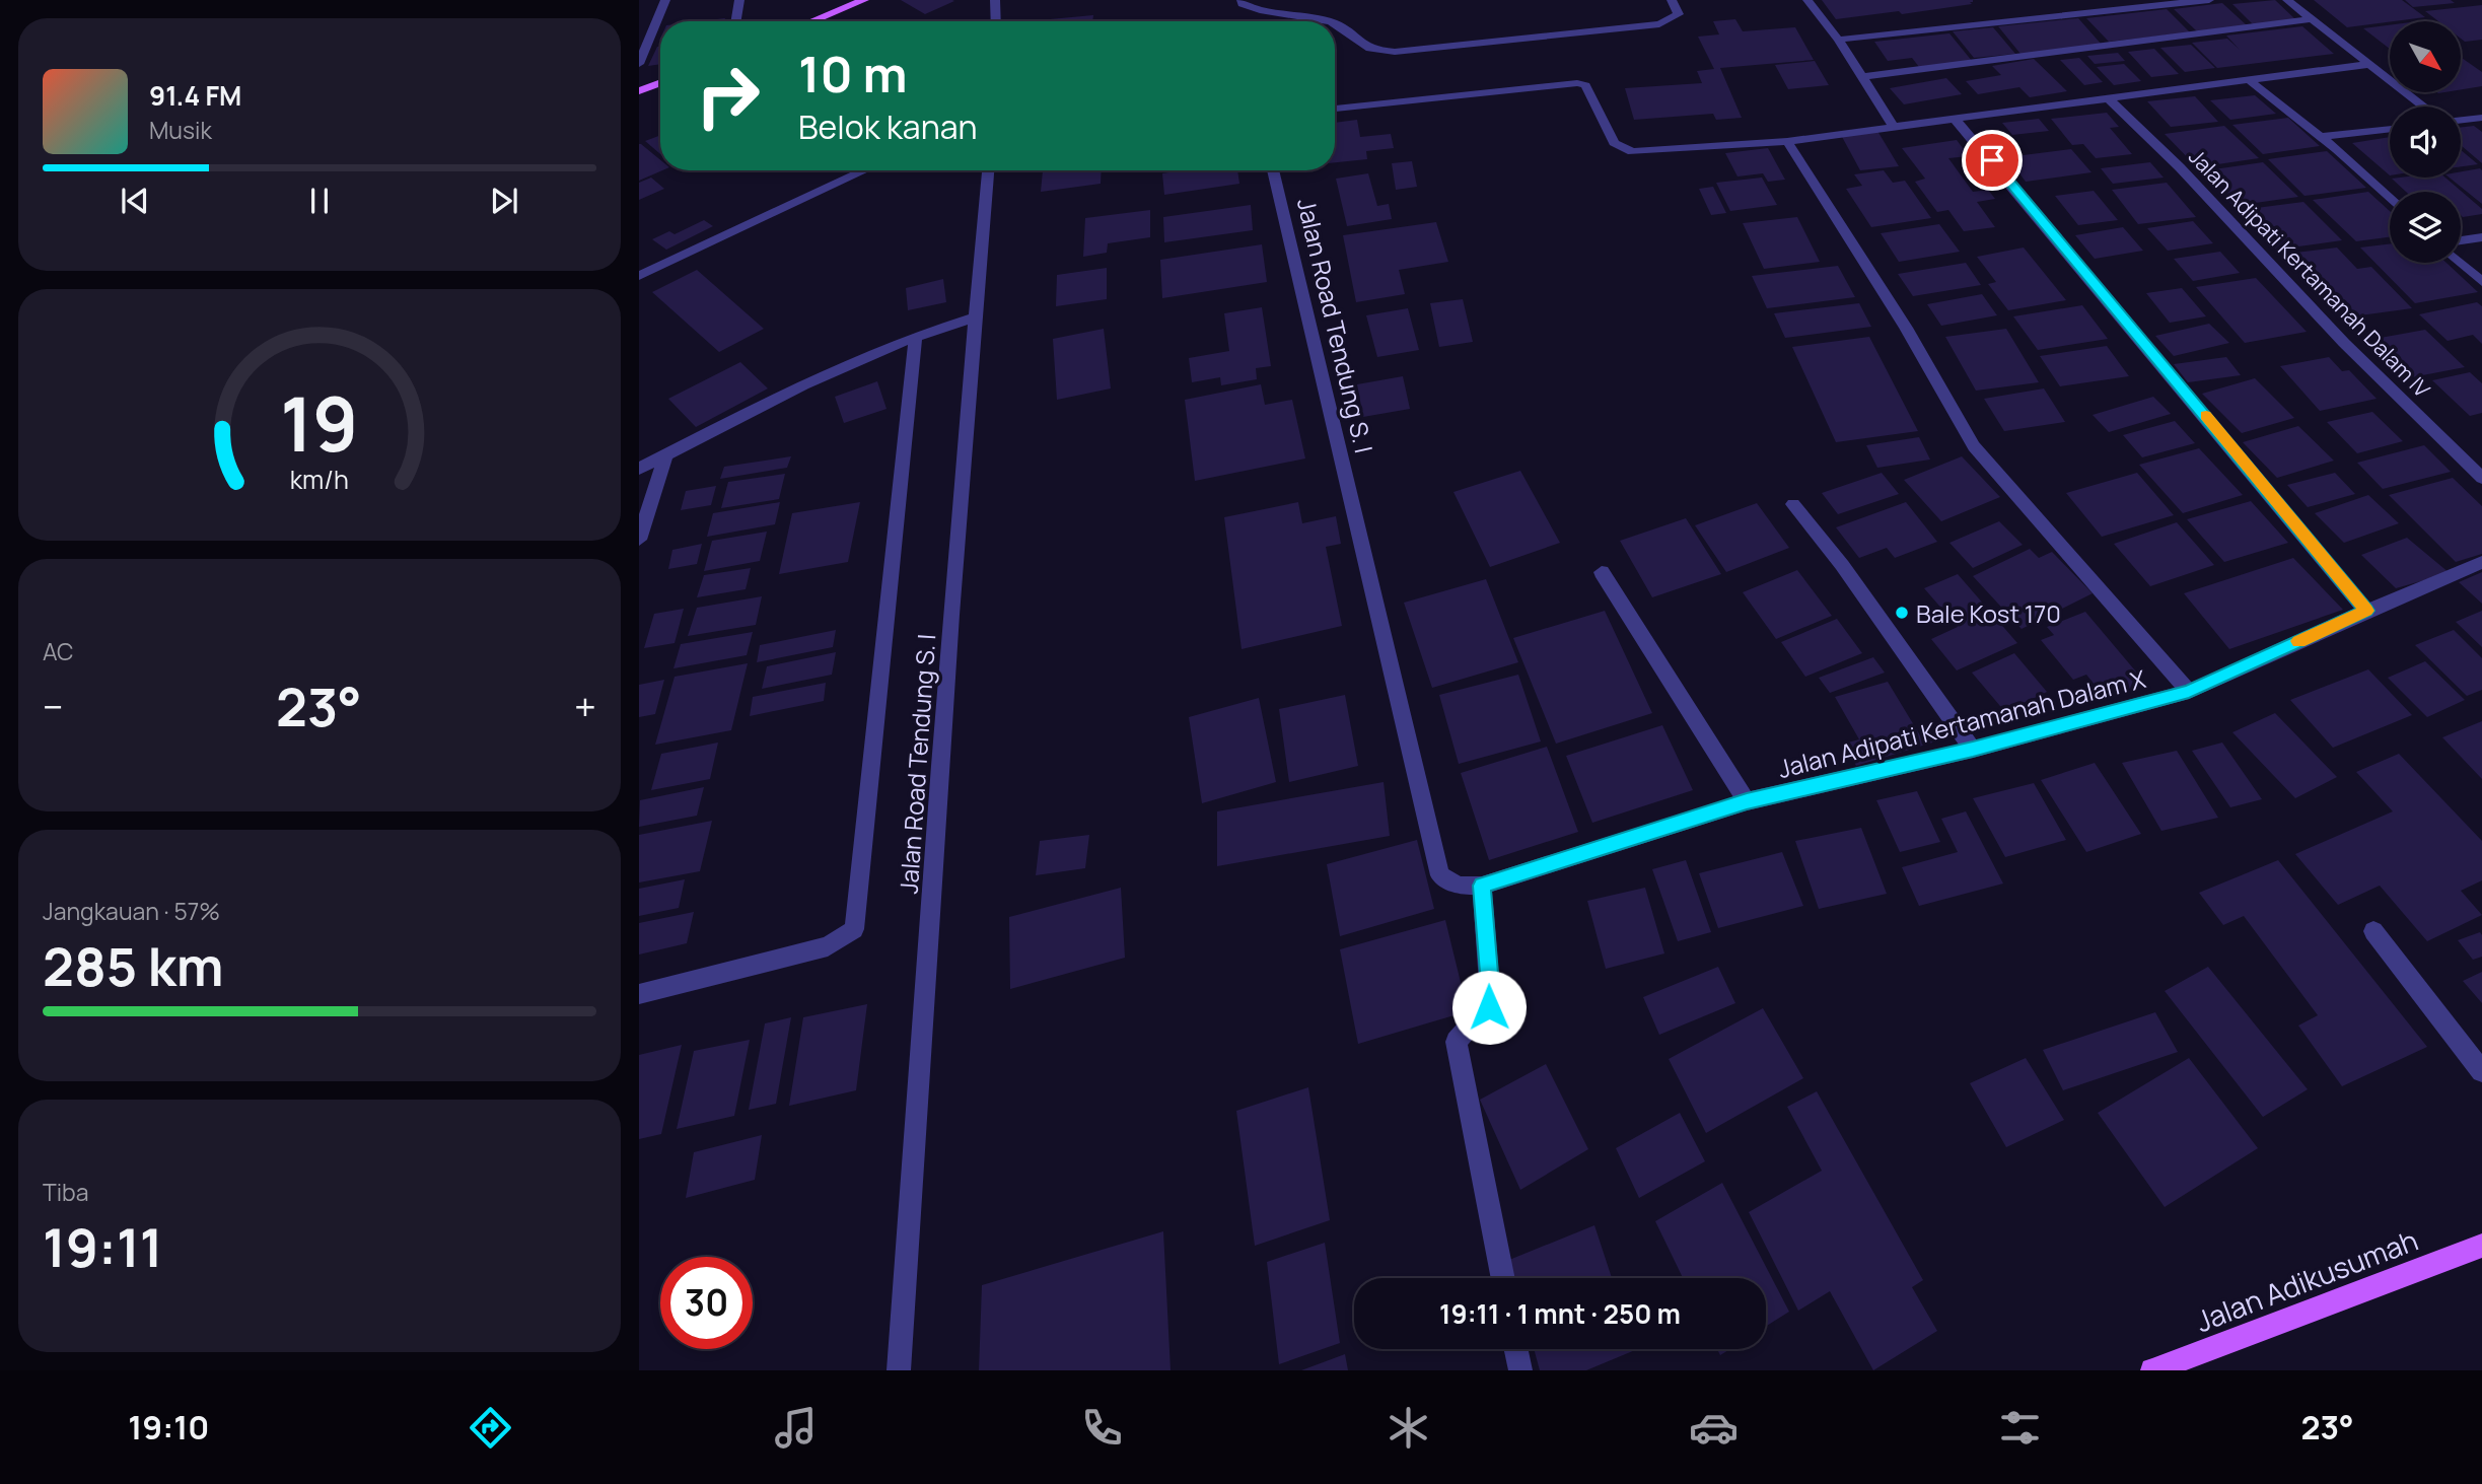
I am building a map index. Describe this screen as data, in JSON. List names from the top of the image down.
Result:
{
  "streets": {
    "main road": ["Jalan Adikusumah"],
    "street": ["Jalan Adipati Kertamanah Dalam IV", "Jalan Road Tendung S. I", "Jalan Adipati Kertamanah Dalam X"]
  },
  "crossings": [
    ["Jalan Road Tendung S. I", "Jalan Adipati Kertamanah Dalam X"]
  ],
  "places": ["Bale Kost 170"],
  "north": "bottom right",
  "page": {
    "turn": ["10 m", "Belok kanan"],
    "song": ["91.4 FM", "Musik"],
    "tile": [
      "AC",
      ["Jangkauan · 57%", "285 km"],
      ["Tiba", "19:11"]
    ],
    "heat": ["−", "23°", "+"],
    "limit": "30",
    "trip": "19:11 · 1 mnt · 250 m",
    "tabs": ["19:10", "23°"],
    "gauge": ["19", "km/h"]
  }
}
